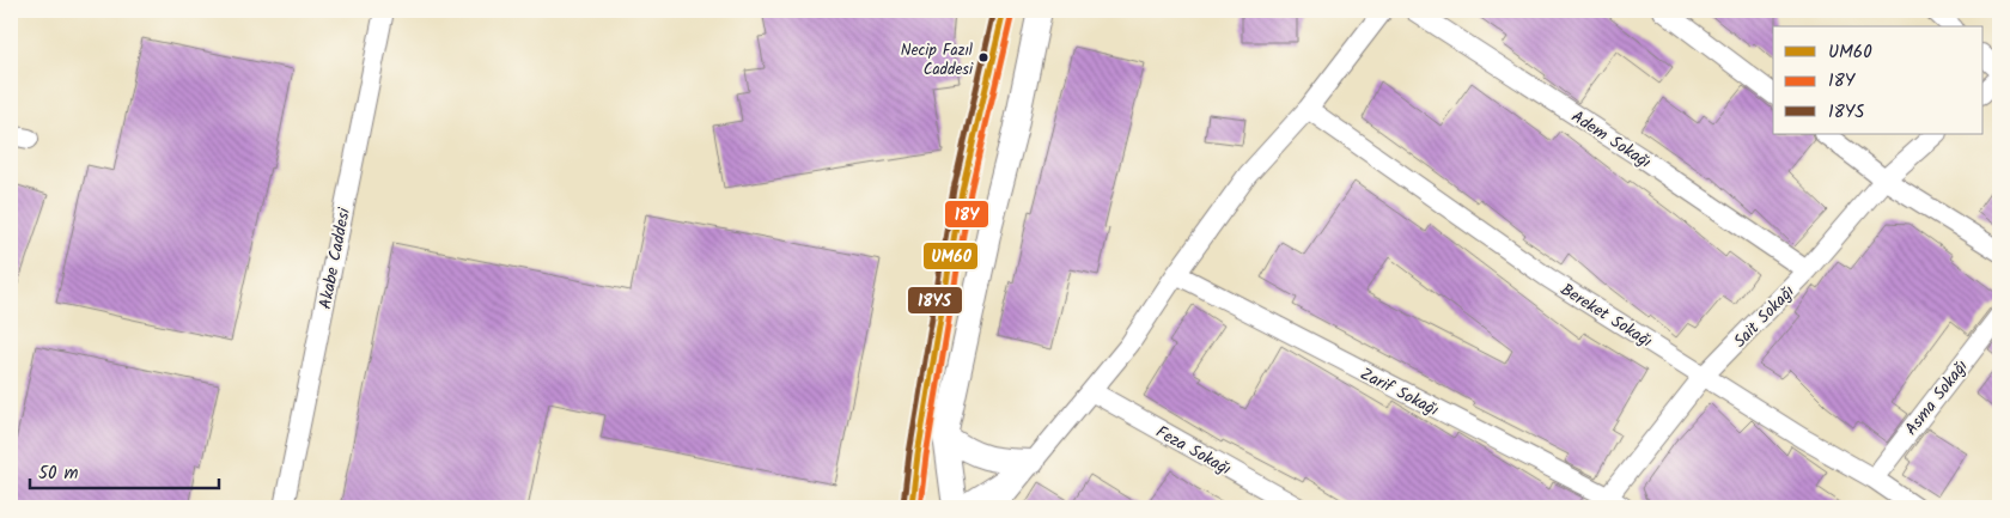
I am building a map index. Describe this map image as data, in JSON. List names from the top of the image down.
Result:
{
  "streets": {
    "street": [
      "Adem Sokağı",
      "Akabe Caddesi",
      "Bereket Sokağı",
      "Sait Sokağı",
      "Zarif Sokağı",
      "Asma Sokağı",
      "Feza Sokağı"
    ]
  },
  "crossings": [
    ["Adem Sokağı", "Sait Sokağı"],
    ["Bereket Sokağı", "Sait Sokağı"],
    ["Bereket Sokağı", "Asma Sokağı"],
    ["Sait Sokağı", "Zarif Sokağı"]
  ],
  "places": ["Necip Fazıl Caddesi"],
  "lines": ["transit line UM60", "transit line 18YS", "transit line 18Y"],
  "legend": ["UM60", "18Y", "18YS"],
  "scale_bar": "50 m"
}
